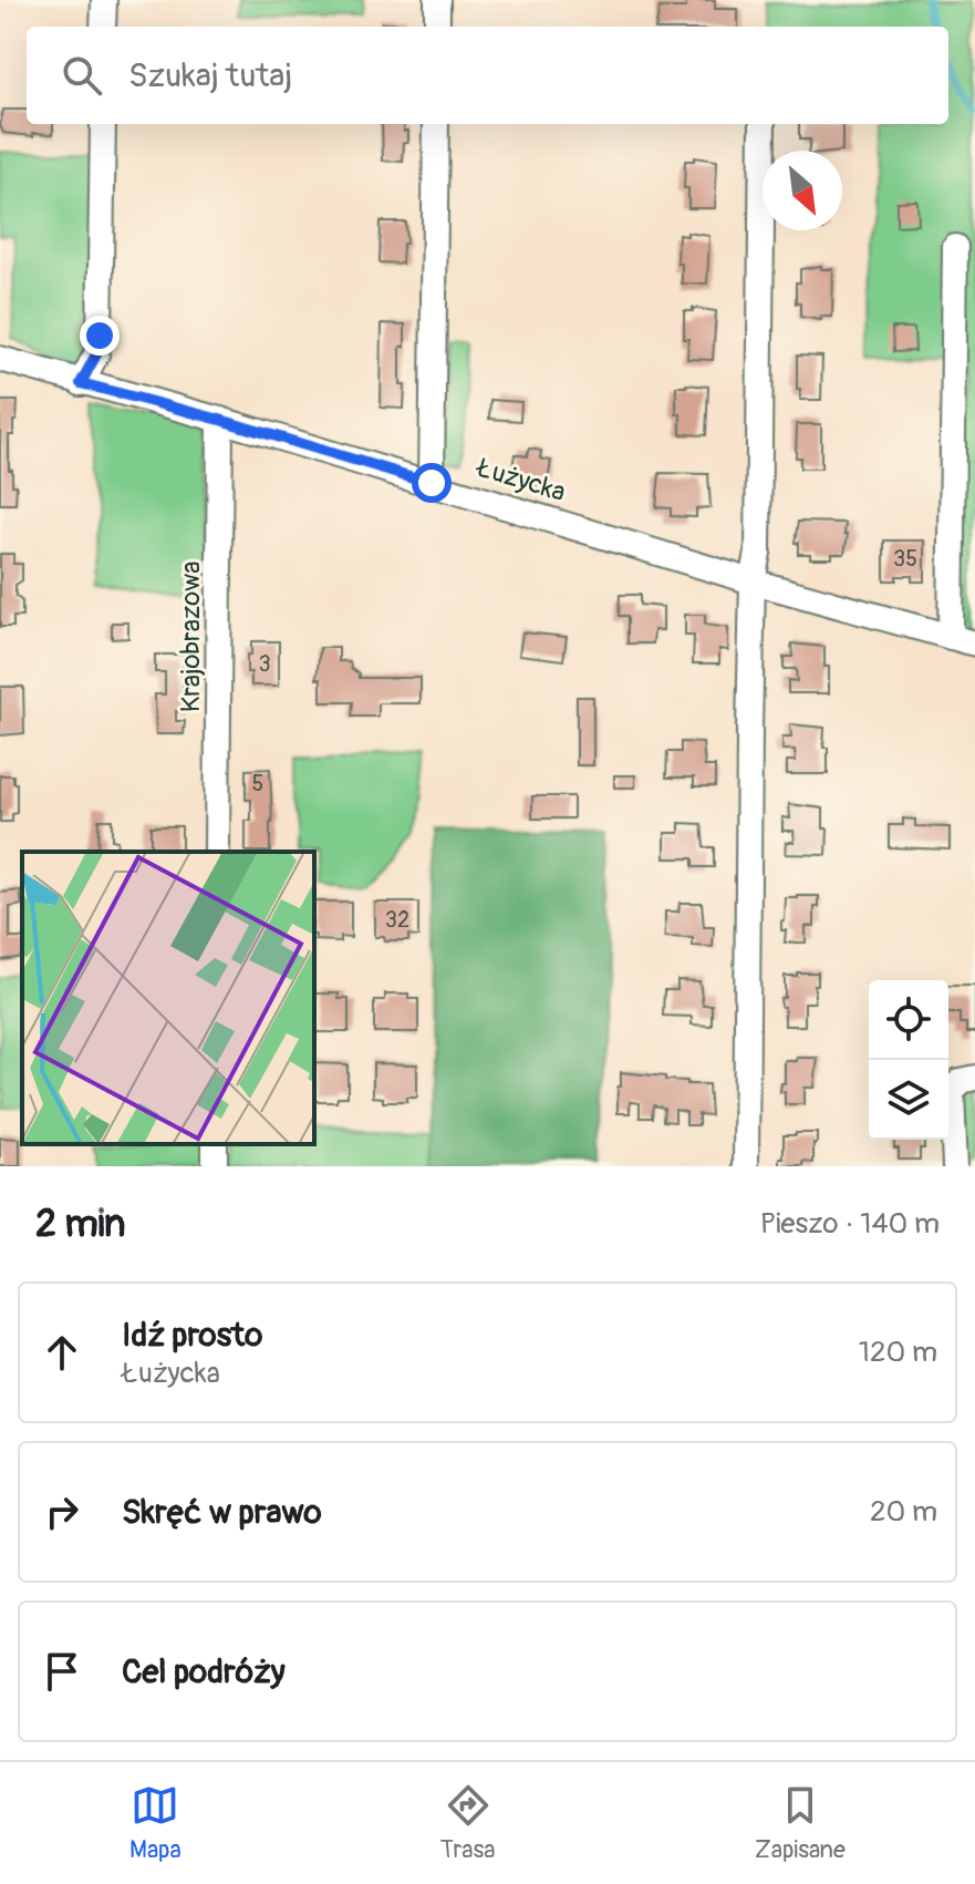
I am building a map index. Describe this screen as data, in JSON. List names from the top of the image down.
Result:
{
  "streets": {
    "street": ["Łużycka", "Krajobrazowa"]
  },
  "crossings": [
    ["Łużycka", "Krajobrazowa"]
  ],
  "house_numbers": [
    "35",
    "3",
    "5",
    "32"
  ],
  "north": "bottom right",
  "page": {
    "search": "Szukaj tutaj",
    "heading": ["2 min", "Pieszo · 140 m"],
    "list": [
      ["Idź prosto", "Łużycka", "120 m"],
      ["Skręć w prawo", "20 m"],
      "Cel podróży"
    ],
    "nav": ["Mapa", "Trasa", "Zapisane"]
  }
}
